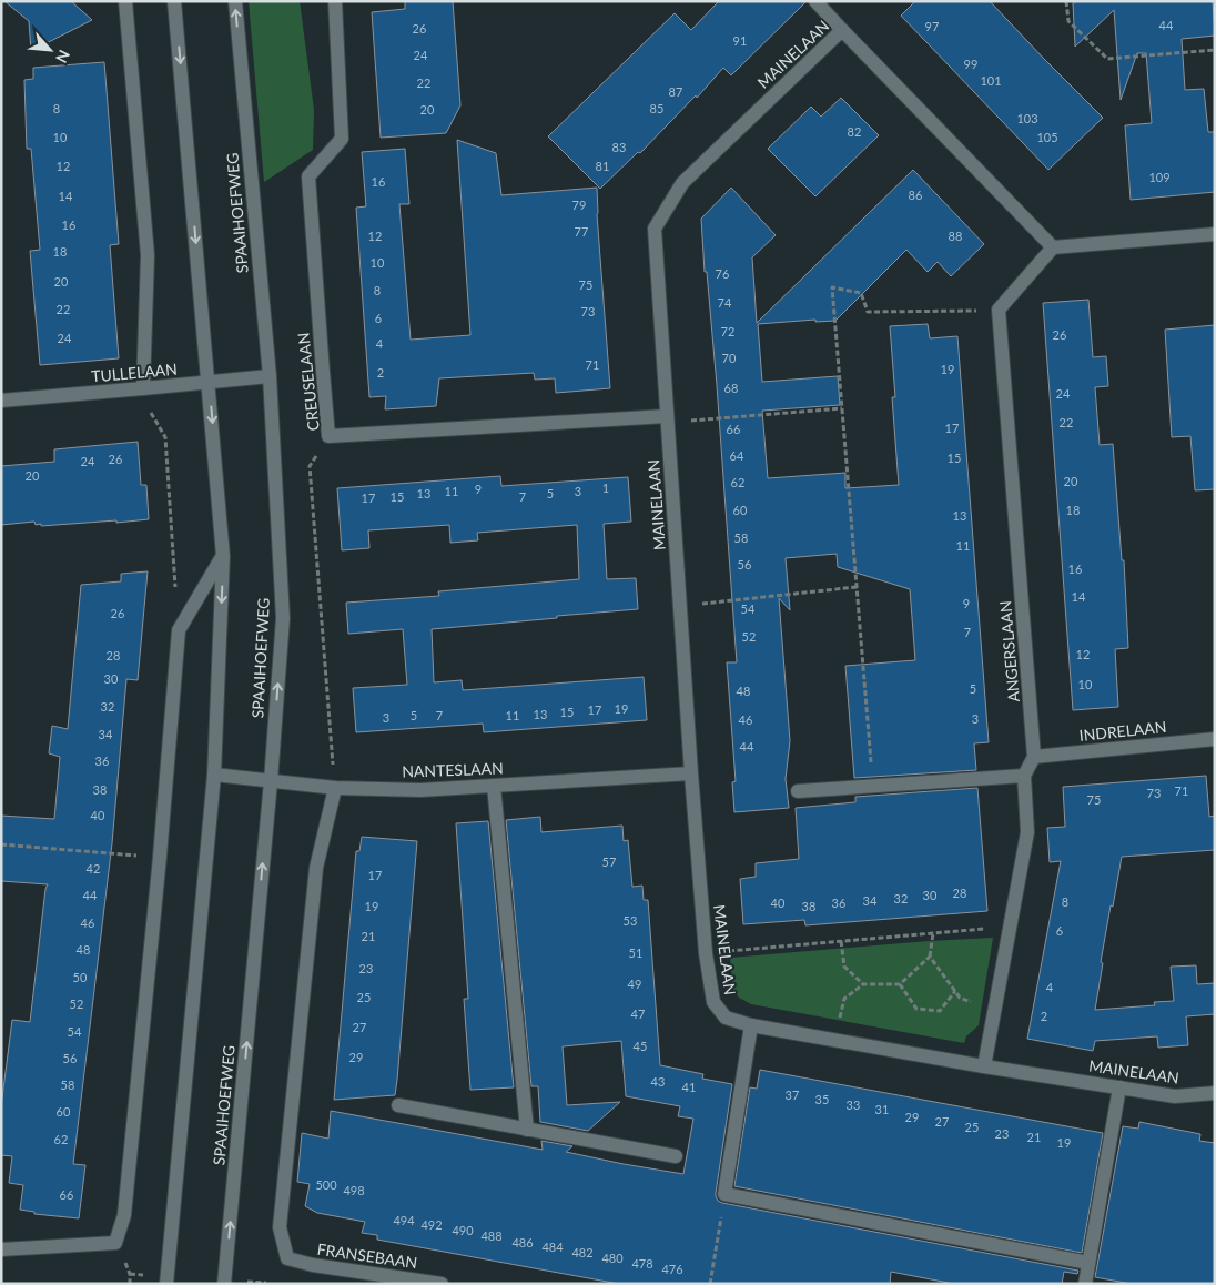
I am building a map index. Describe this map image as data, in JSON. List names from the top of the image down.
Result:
{
  "streets": {
    "street": [
      "MAINELAAN",
      "SPAAIHOEFWEG",
      "TULLELAAN",
      "CREUSELAAN",
      "ANGERSLAAN",
      "INDRELAAN",
      "NANTESLAAN",
      "FRANSEBAAN"
    ]
  },
  "crossings": [
    ["MAINELAAN", "CREUSELAAN"],
    ["MAINELAAN", "NANTESLAAN"],
    ["SPAAIHOEFWEG", "TULLELAAN"],
    ["SPAAIHOEFWEG", "NANTESLAAN"],
    ["ANGERSLAAN", "INDRELAAN"],
    ["NANTESLAAN", "FRANSEBAAN"]
  ],
  "house_numbers": [
    "44",
    "97",
    "26",
    "91",
    "24",
    "99",
    "101",
    "22",
    "87",
    "8",
    "85",
    "20",
    "103",
    "82",
    "10",
    "105",
    "83",
    "12",
    "81",
    "109",
    "16",
    "86",
    "14",
    "79",
    "16",
    "77",
    "12",
    "88",
    "18",
    "10",
    "76",
    "20",
    "75",
    "8",
    "74",
    "22",
    "73",
    "6",
    "72",
    "26",
    "24",
    "4",
    "70",
    "71",
    "19",
    "2",
    "68",
    "24",
    "22",
    "17",
    "66",
    "64",
    "15",
    "26",
    "24",
    "20",
    "20",
    "62",
    "1",
    "9",
    "11",
    "3",
    "13",
    "5",
    "15",
    "7",
    "17",
    "60",
    "18",
    "13",
    "58",
    "11",
    "56",
    "16",
    "14",
    "9",
    "54",
    "26",
    "7",
    "52",
    "12",
    "28",
    "30",
    "10",
    "5",
    "48",
    "32",
    "19",
    "17",
    "15",
    "13",
    "5",
    "7",
    "11",
    "3",
    "3",
    "46",
    "34",
    "44",
    "36",
    "38",
    "71",
    "73",
    "75",
    "40",
    "57",
    "42",
    "17",
    "28",
    "44",
    "30",
    "32",
    "34",
    "8",
    "40",
    "36",
    "19",
    "38",
    "53",
    "46",
    "6",
    "21",
    "48",
    "51",
    "23",
    "50",
    "49",
    "4",
    "25",
    "52",
    "47",
    "2",
    "27",
    "54",
    "45",
    "29",
    "56",
    "43",
    "58",
    "41",
    "37",
    "35",
    "33",
    "31",
    "60",
    "29",
    "27",
    "25",
    "23",
    "21",
    "62",
    "19",
    "500",
    "498",
    "66",
    "494",
    "492",
    "490",
    "488",
    "486",
    "484",
    "482",
    "480",
    "478",
    "476"
  ],
  "north": "bottom right"
}
